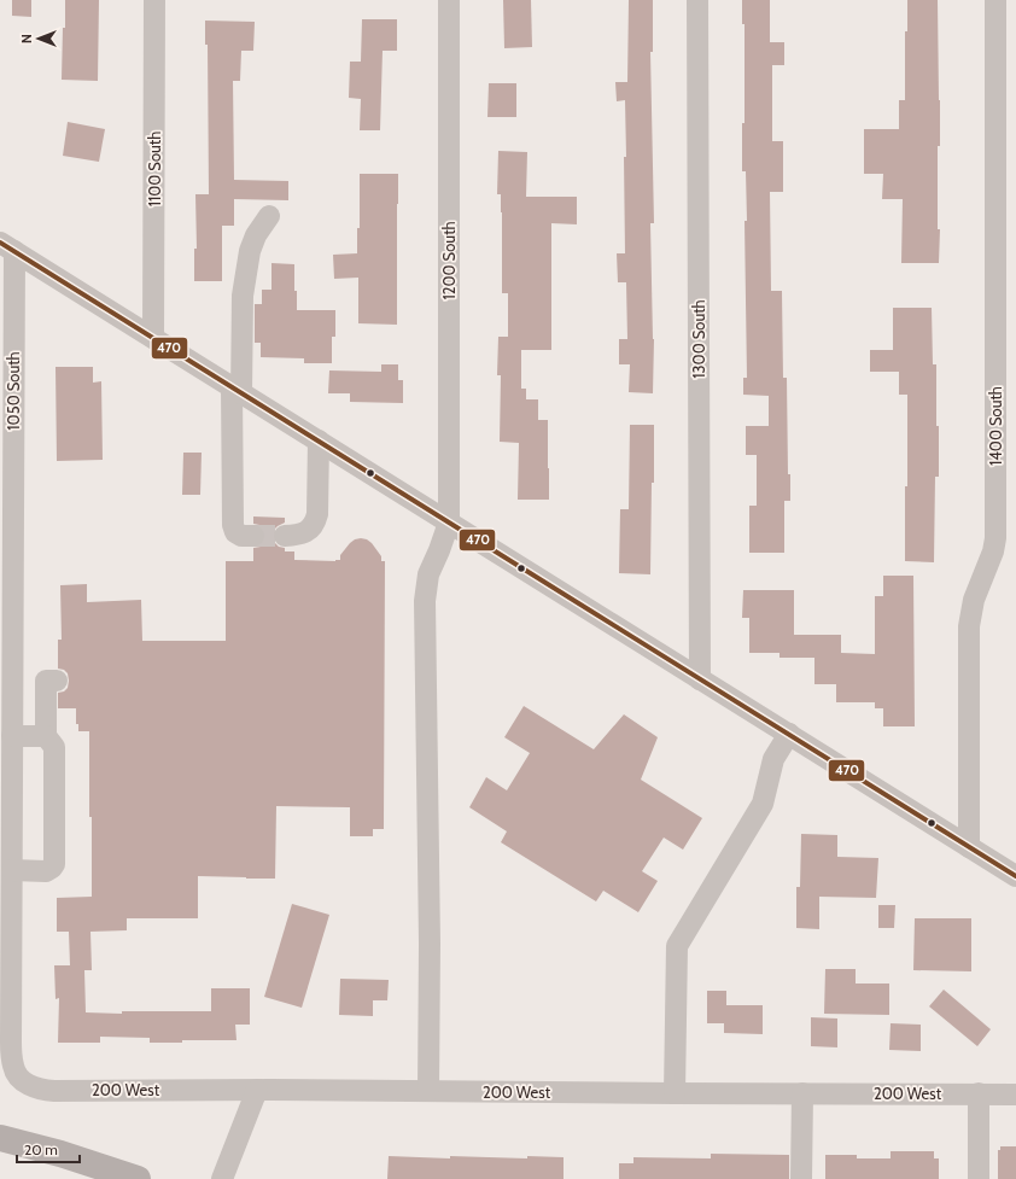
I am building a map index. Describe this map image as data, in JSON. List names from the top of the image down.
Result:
{
  "streets": {
    "street": [
      "1100 South",
      "1200 South",
      "1300 South",
      "1050 South",
      "1400 South",
      "200 West"
    ]
  },
  "crossings": [
    ["1200 South", "200 West"],
    ["1050 South", "200 West"]
  ],
  "lines": ["transit line 470"],
  "scale_bar": "20 m",
  "north": "left"
}
